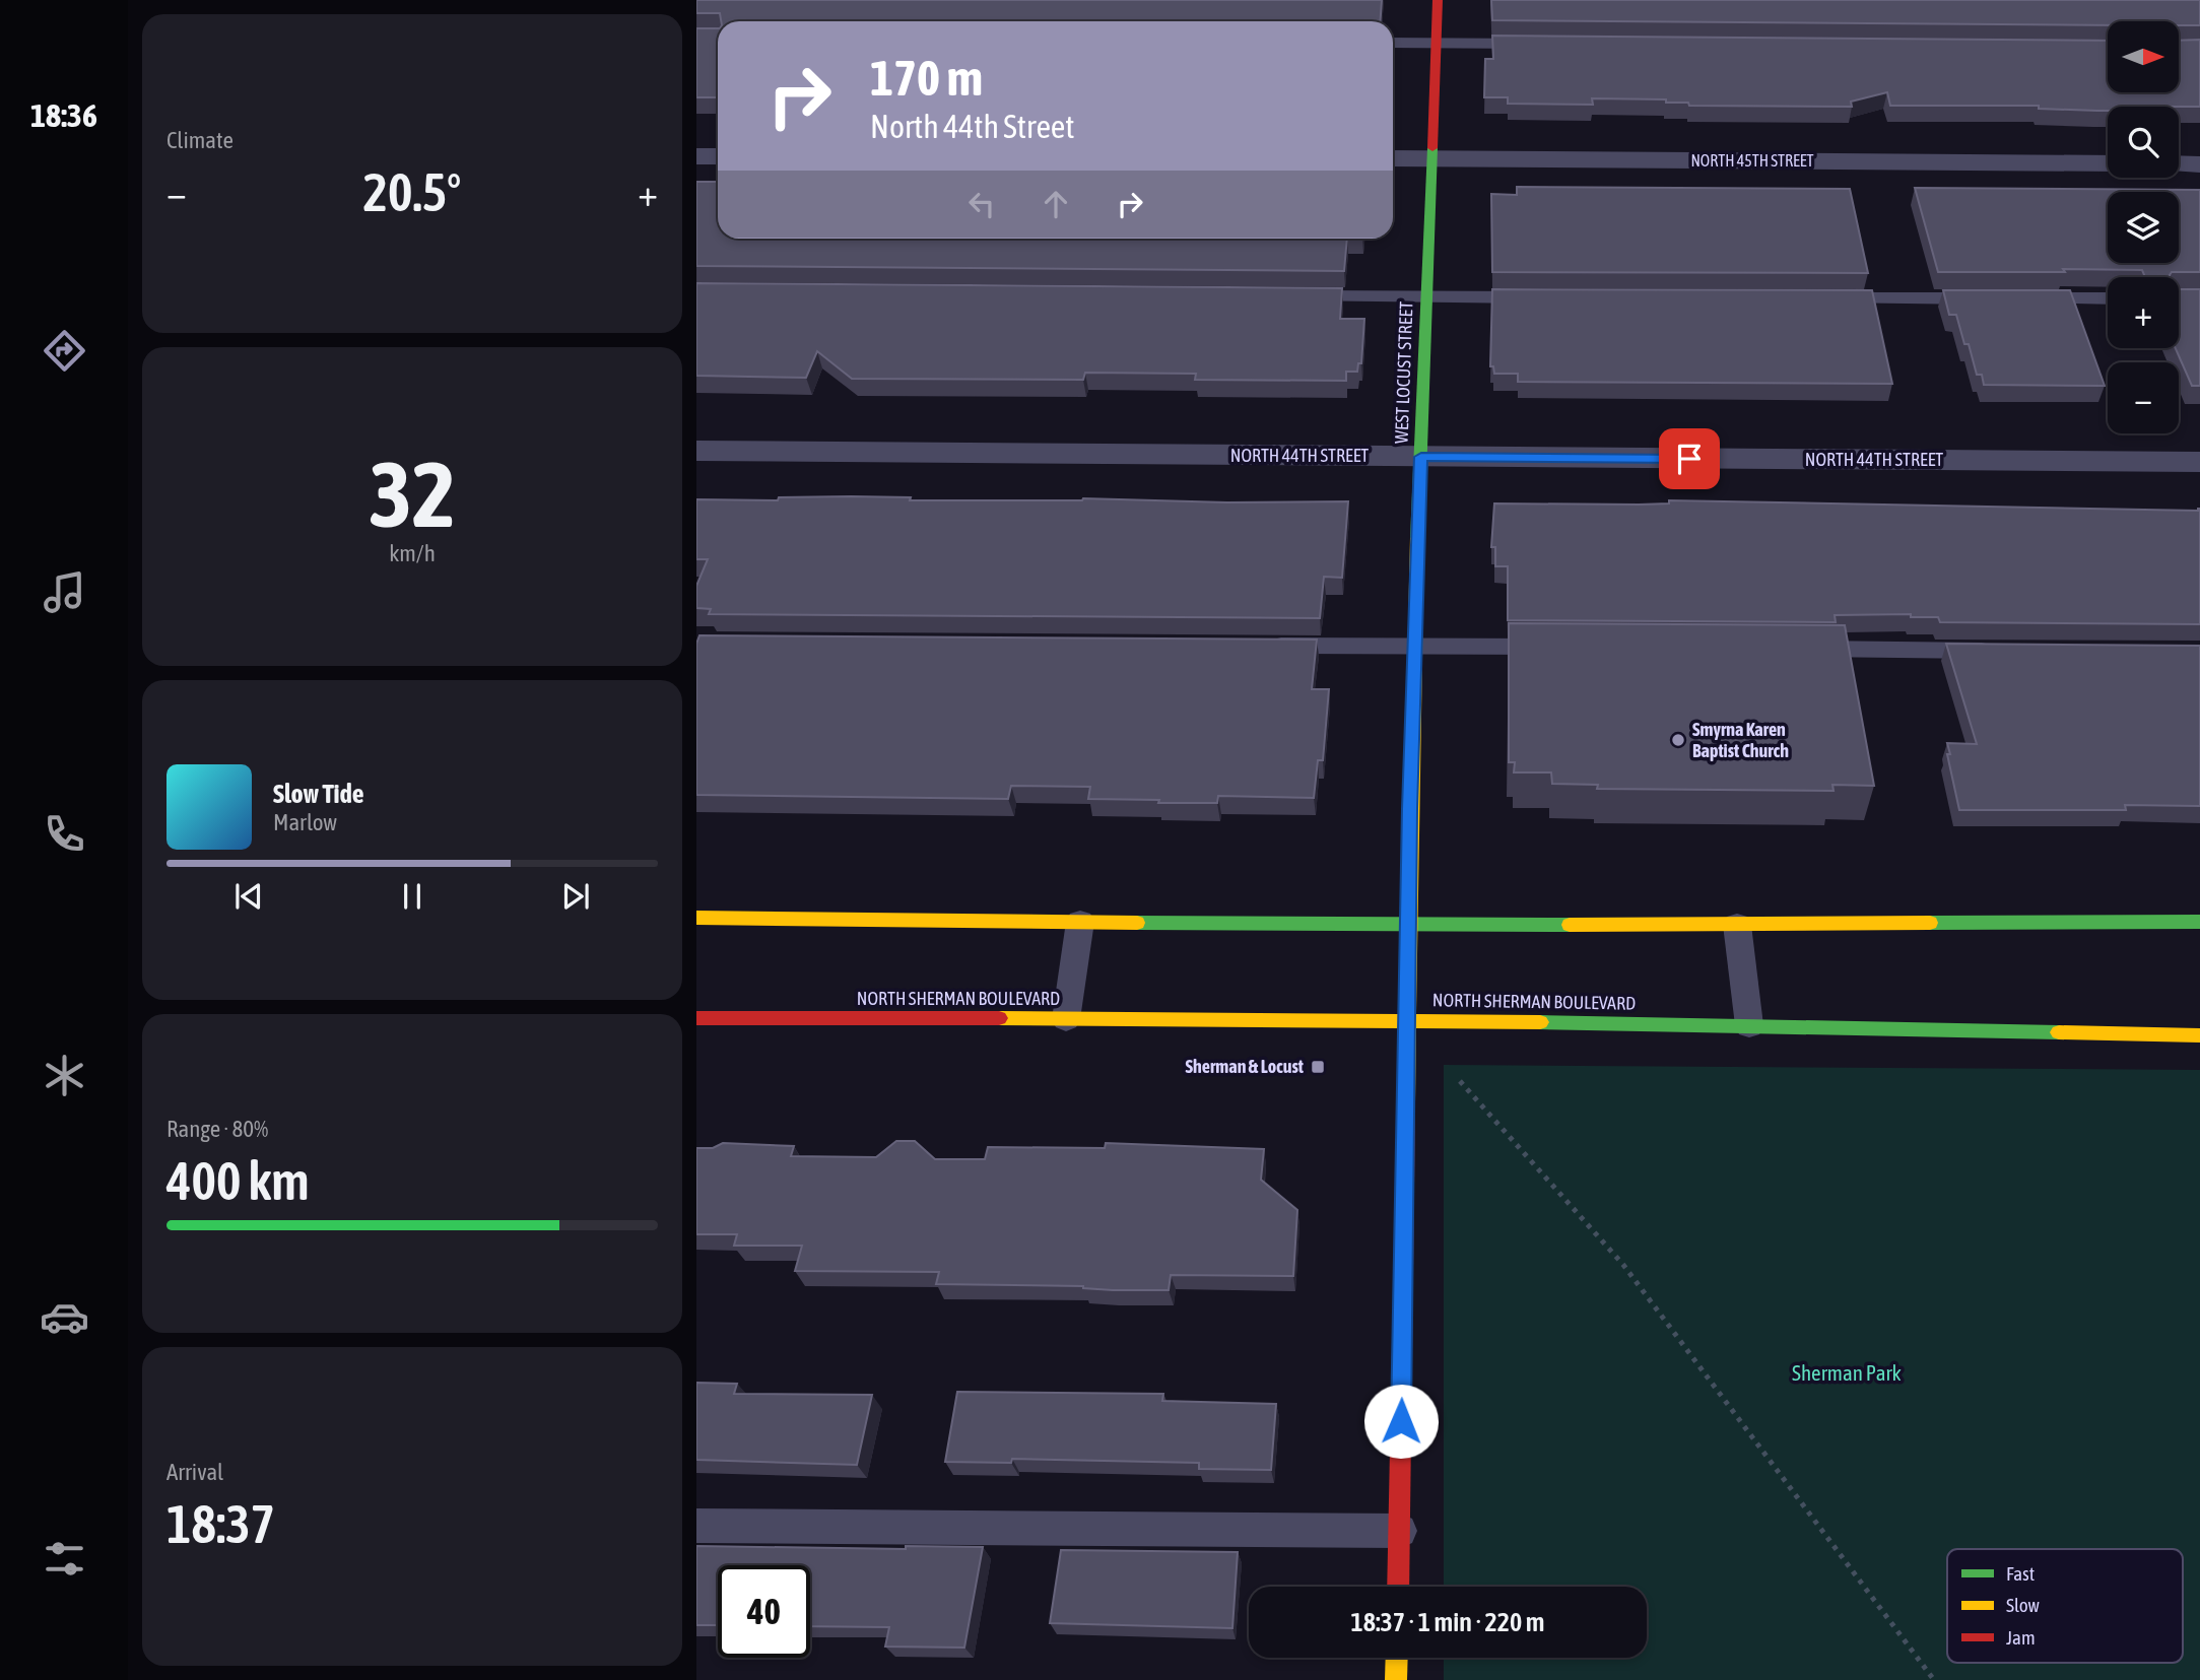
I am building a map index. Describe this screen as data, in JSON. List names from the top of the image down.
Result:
{
  "streets": {
    "main road": ["WEST LOCUST STREET", "NORTH SHERMAN BOULEVARD"],
    "street": ["NORTH 45TH STREET", "NORTH 44TH STREET"]
  },
  "crossings": [
    ["NORTH 45TH STREET", "WEST LOCUST STREET"],
    ["WEST LOCUST STREET", "NORTH 44TH STREET"],
    ["WEST LOCUST STREET", "NORTH SHERMAN BOULEVARD"]
  ],
  "parks": ["Sherman Park"],
  "places": {
    "other": ["Smyrna Karen Baptist Church"],
    "transit": ["Sherman & Locust"]
  },
  "legend": ["Fast", "Slow", "Jam"],
  "north": "right",
  "page": {
    "tabs": "18:36",
    "tile": [
      "Climate",
      ["32", "km/h"],
      ["Range · 80%", "400 km"],
      ["Arrival", "18:37"]
    ],
    "map_buttons": ["+", "−"],
    "turn": ["170 m", "North 44th Street"],
    "heat": ["−", "20.5°", "+"],
    "song": ["Slow Tide", "Marlow"],
    "limit": "40",
    "trip": "18:37 · 1 min · 220 m"
  }
}
